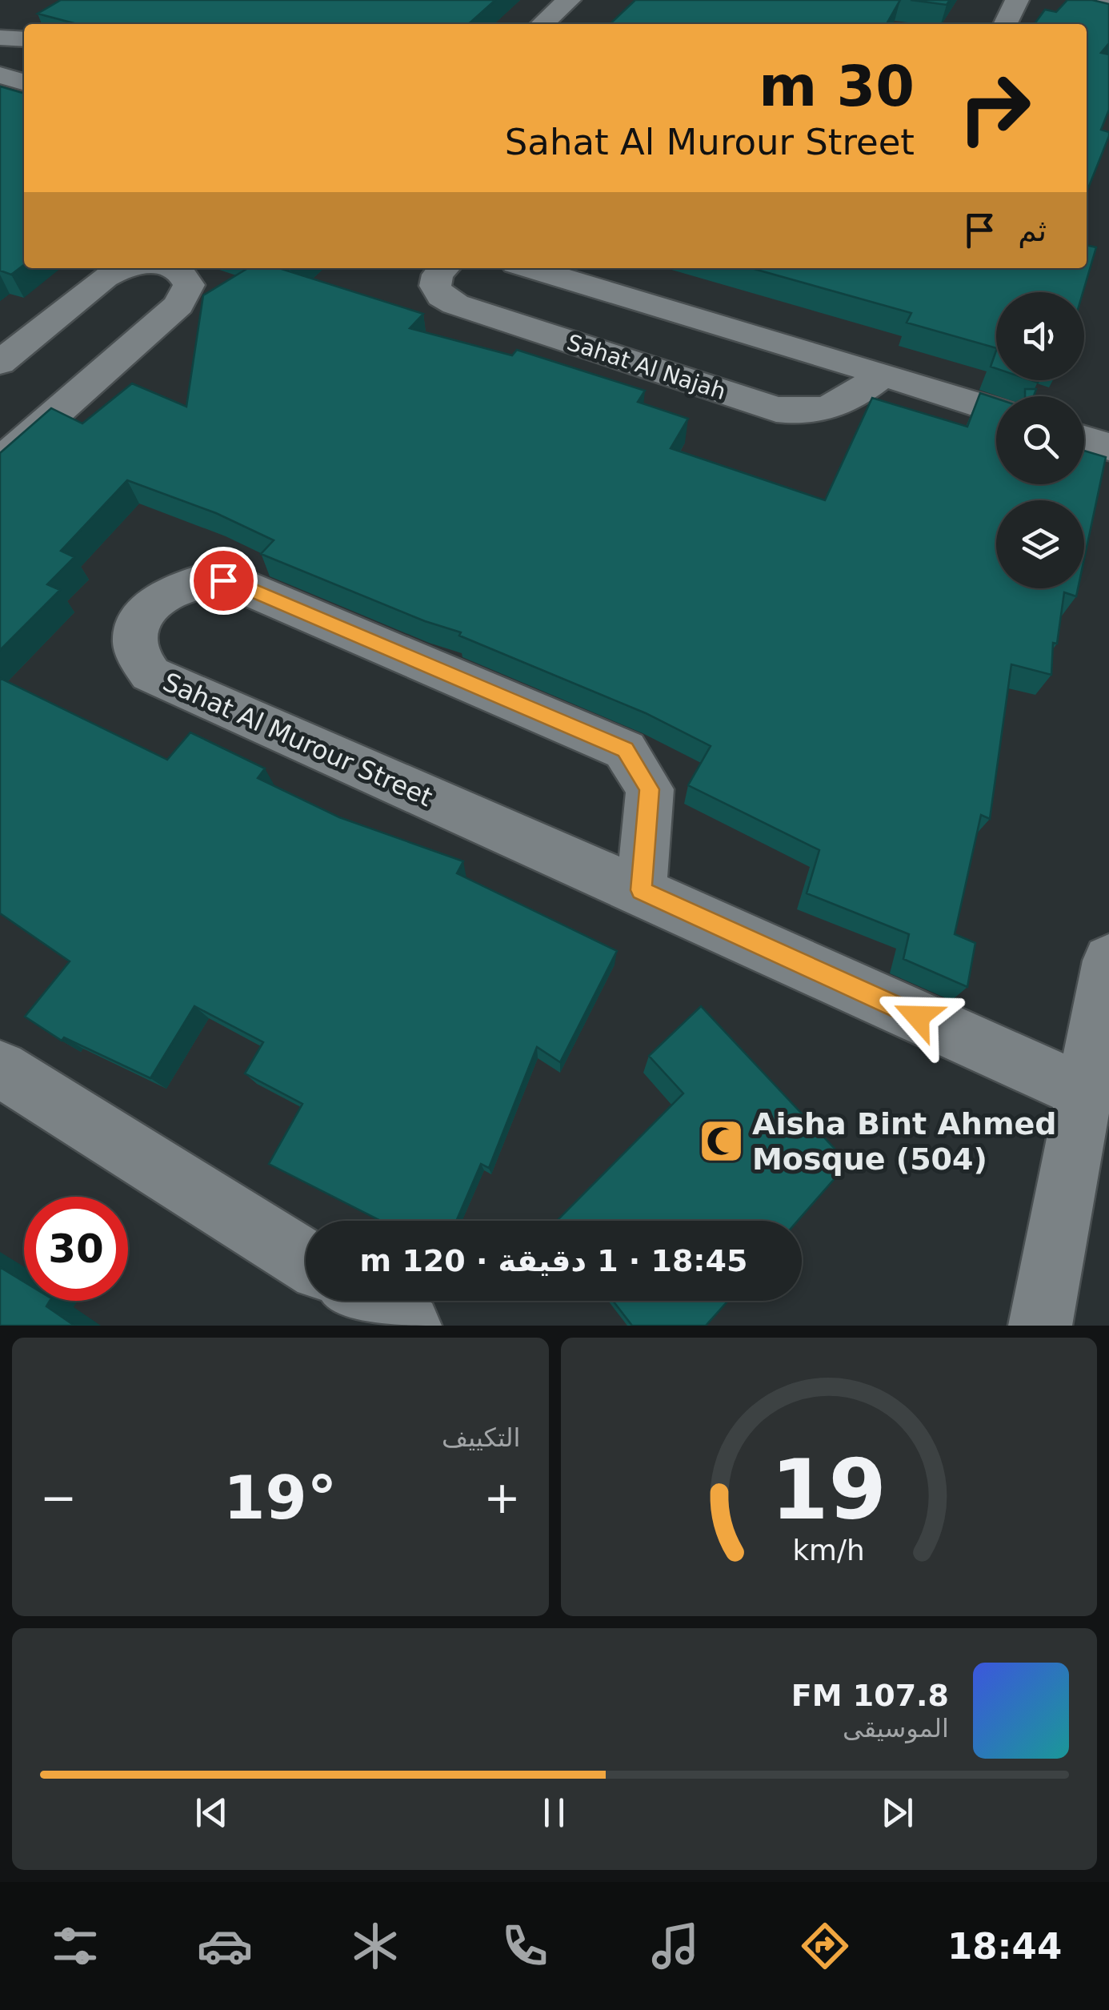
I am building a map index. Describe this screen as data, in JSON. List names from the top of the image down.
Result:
{
  "streets": {
    "street": ["Sahat Al Najah", "Sahat Al Murour Street"]
  },
  "places": {
    "mosque": ["Aisha Bint Ahmed Mosque (504)"]
  },
  "page": {
    "turn": ["30 m", "Sahat Al Murour Street"],
    "then": "ثم",
    "limit": "30",
    "trip": "18:45 · 1 دقيقة · 120 m",
    "tile": "التكييف",
    "heat": ["−", "19°", "+"],
    "song": ["107.8 FM", "الموسيقى"],
    "tabs": "18:44",
    "gauge": ["19", "km/h"]
  }
}
